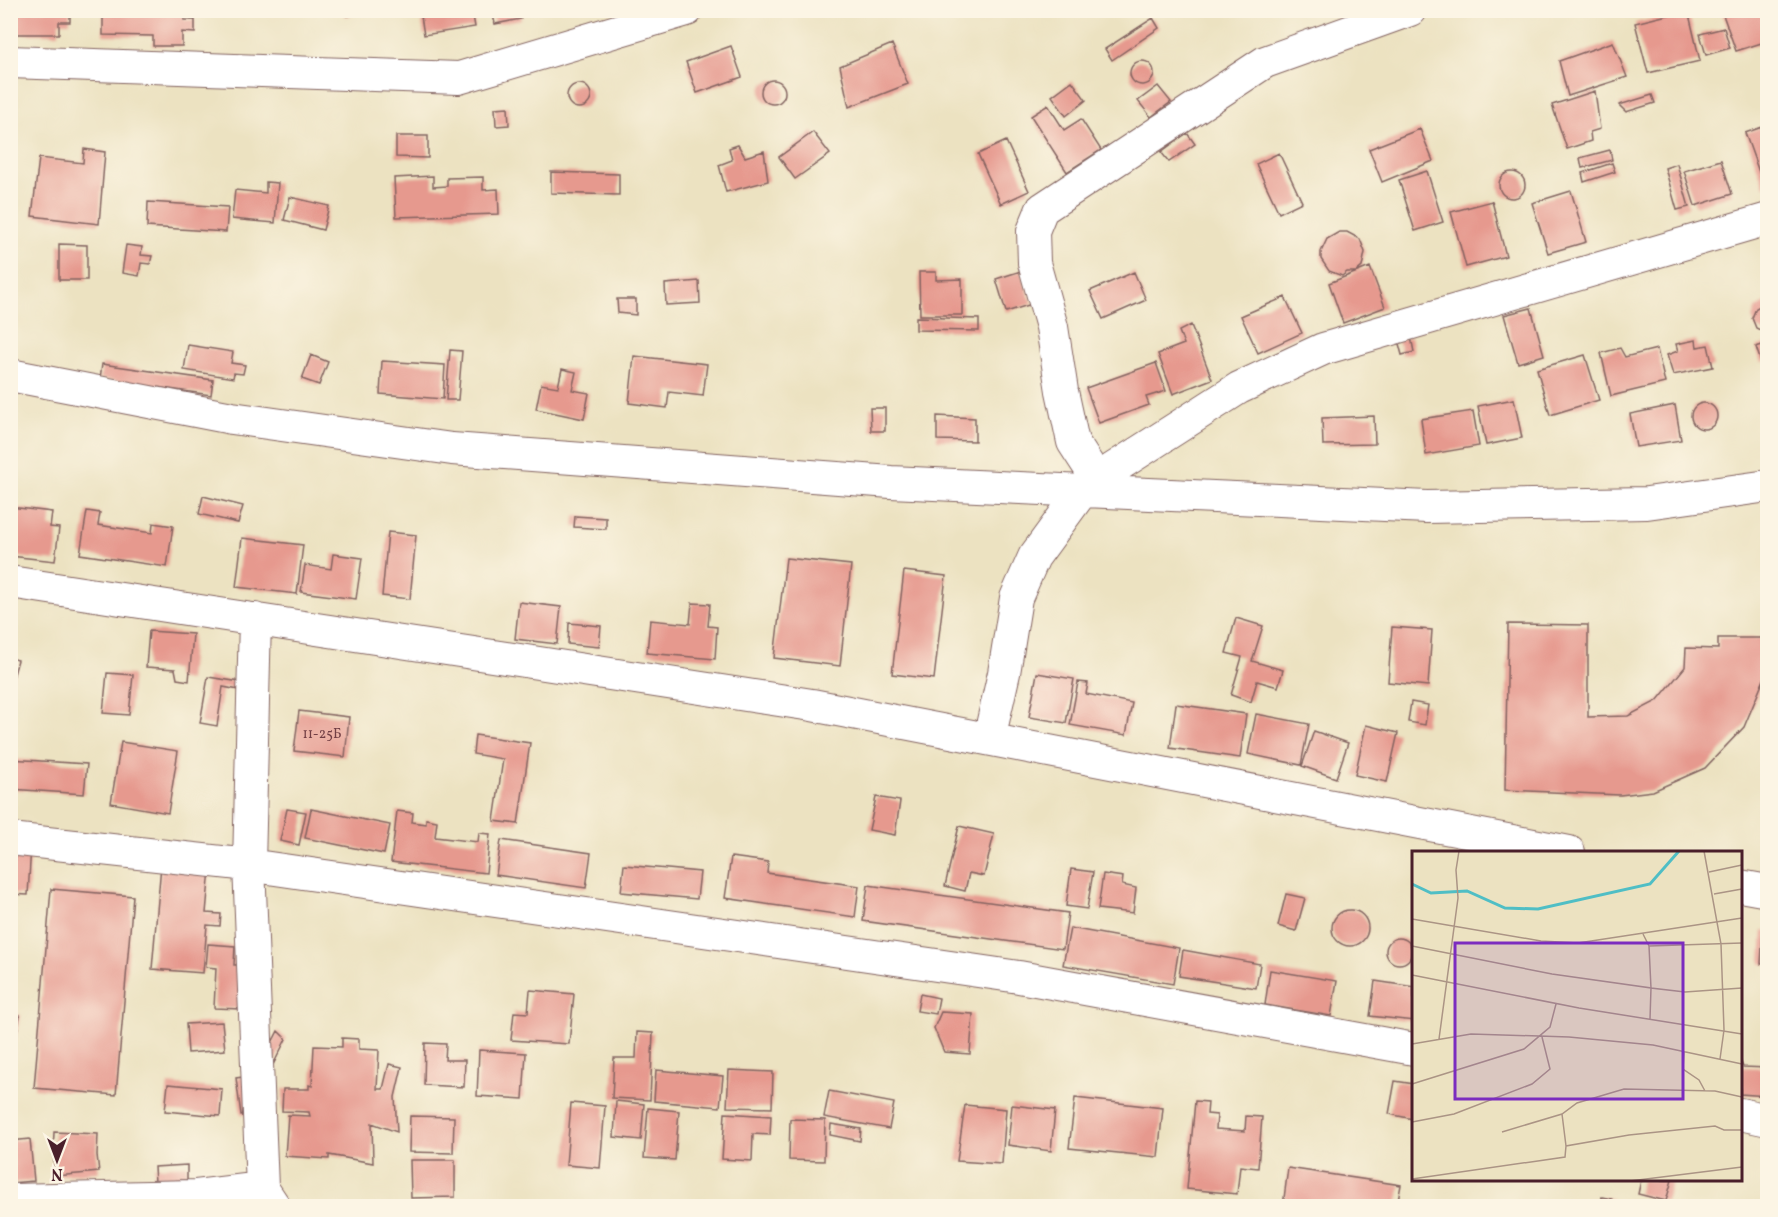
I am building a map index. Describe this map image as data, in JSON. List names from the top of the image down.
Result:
{
  "house_numbers": ["11-25Б"],
  "north": "bottom"
}
